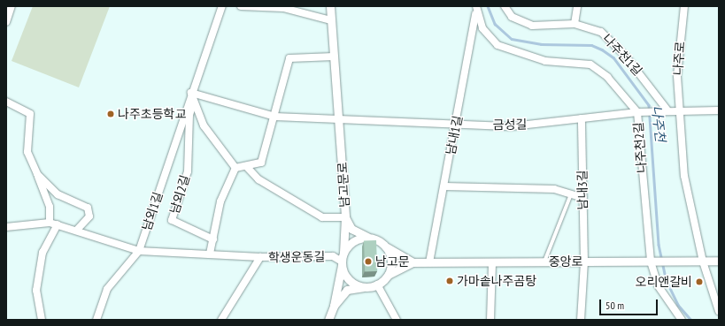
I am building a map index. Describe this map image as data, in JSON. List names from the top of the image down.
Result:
{
  "streets": {
    "street": [
      "나주천1길",
      "나주로",
      "금성길",
      "남내1길",
      "나주천2길",
      "남고문로",
      "남내3길",
      "남외2길",
      "남외1길",
      "학생운동길",
      "중앙로"
    ]
  },
  "crossings": [
    ["나주천1길", "금성길"],
    ["나주로", "금성길"],
    ["금성길", "남내1길"],
    ["금성길", "나주천2길"],
    ["금성길", "남고문로"],
    ["금성길", "남내3길"],
    ["남내1길", "나주천2길"],
    ["남내1길", "중앙로"],
    ["나주천2길", "중앙로"],
    ["남내3길", "중앙로"],
    ["남외2길", "남외1길"]
  ],
  "water": ["나주천"],
  "places": [
    "나주초등학교",
    "남고문",
    "가마솥나주곰탕",
    "오리앤갈비"
  ],
  "scale_bar": "50 m"
}
